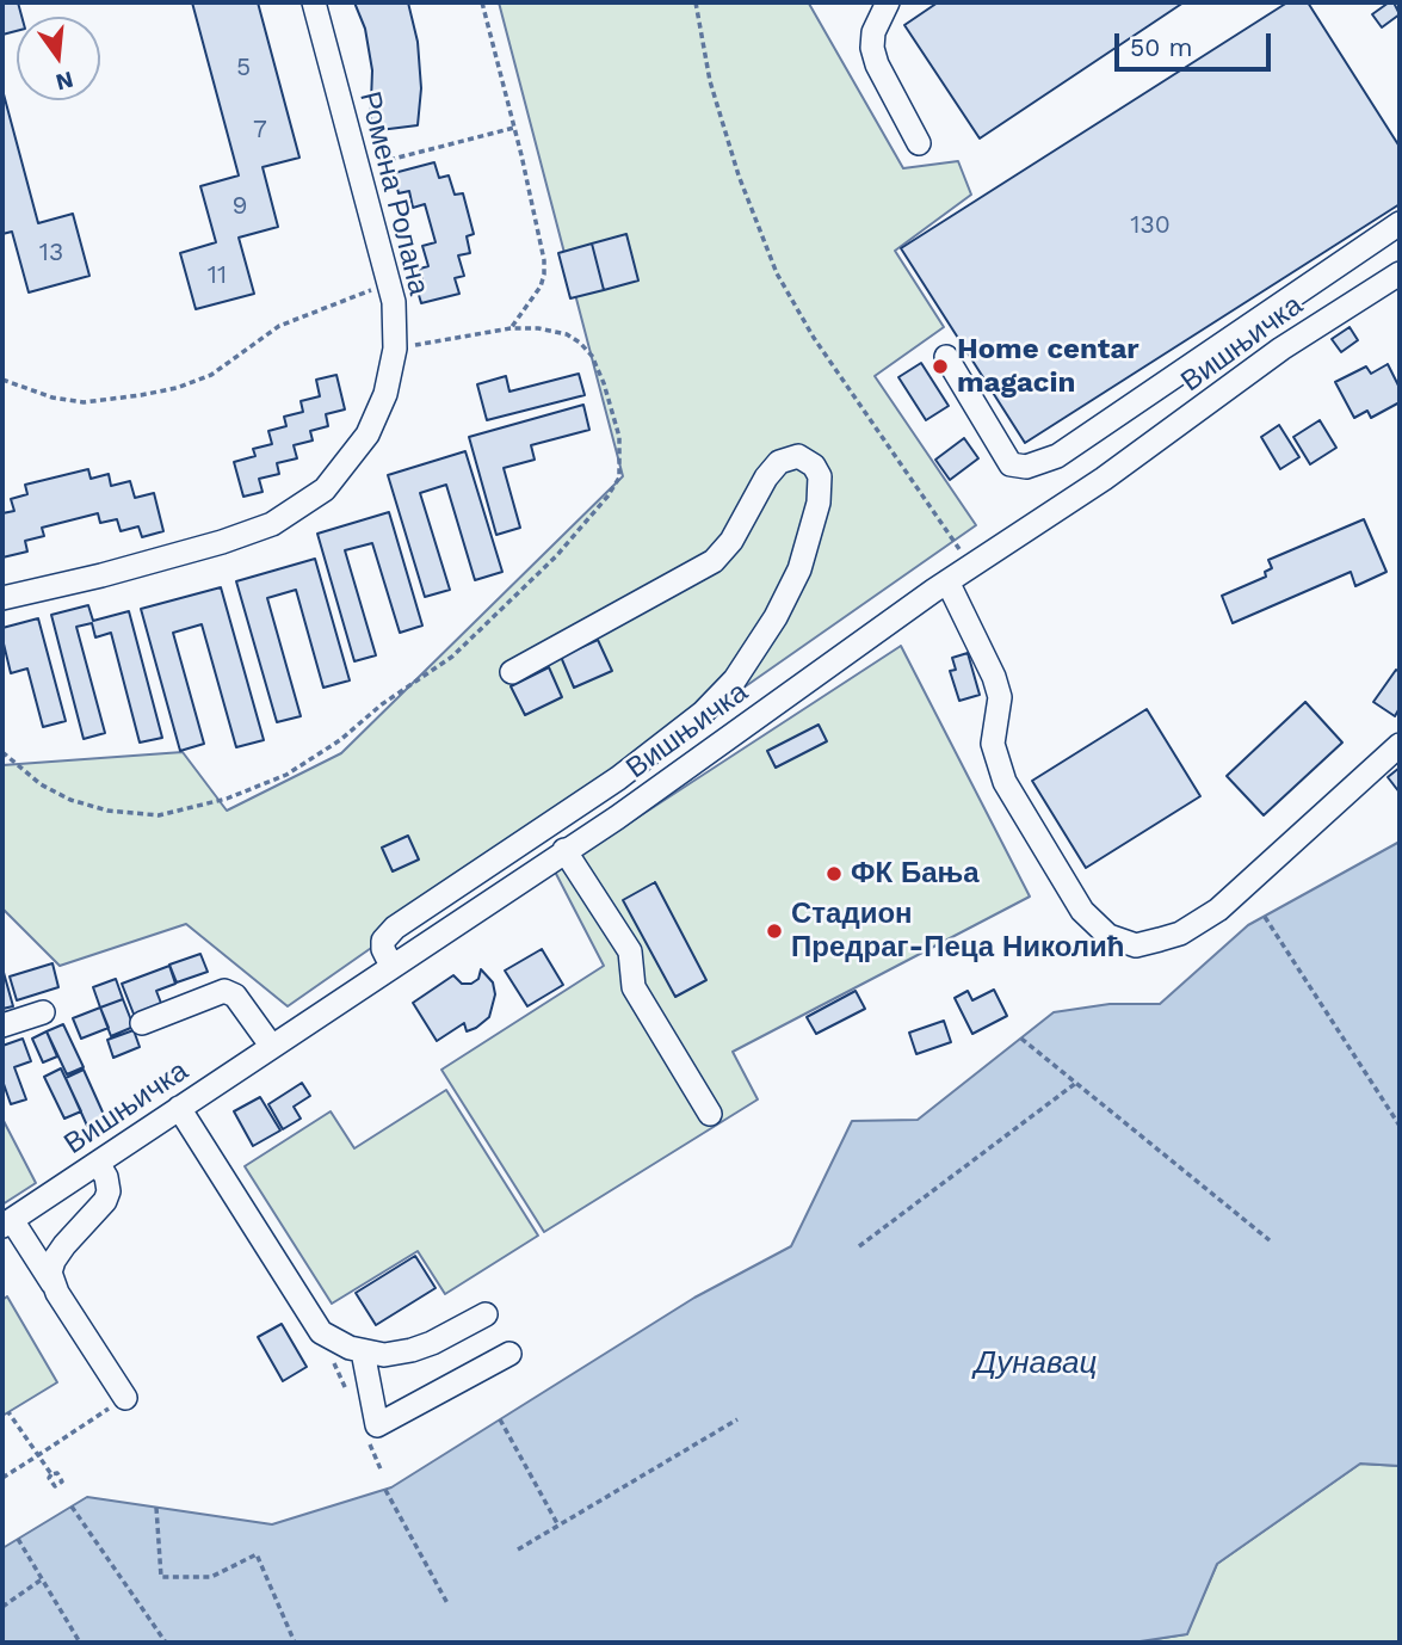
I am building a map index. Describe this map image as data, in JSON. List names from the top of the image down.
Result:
{
  "streets": {
    "street": ["Ромена Ролана", "Вишњичка"]
  },
  "water": ["Дунавац"],
  "places": ["Home centar magacin", "ФК Бања", "Стадион Предраг-Пеца Николић"],
  "house_numbers": [
    "5",
    "7",
    "9",
    "130",
    "13",
    "11"
  ],
  "scale_bar": "50 m",
  "north": "bottom"
}
